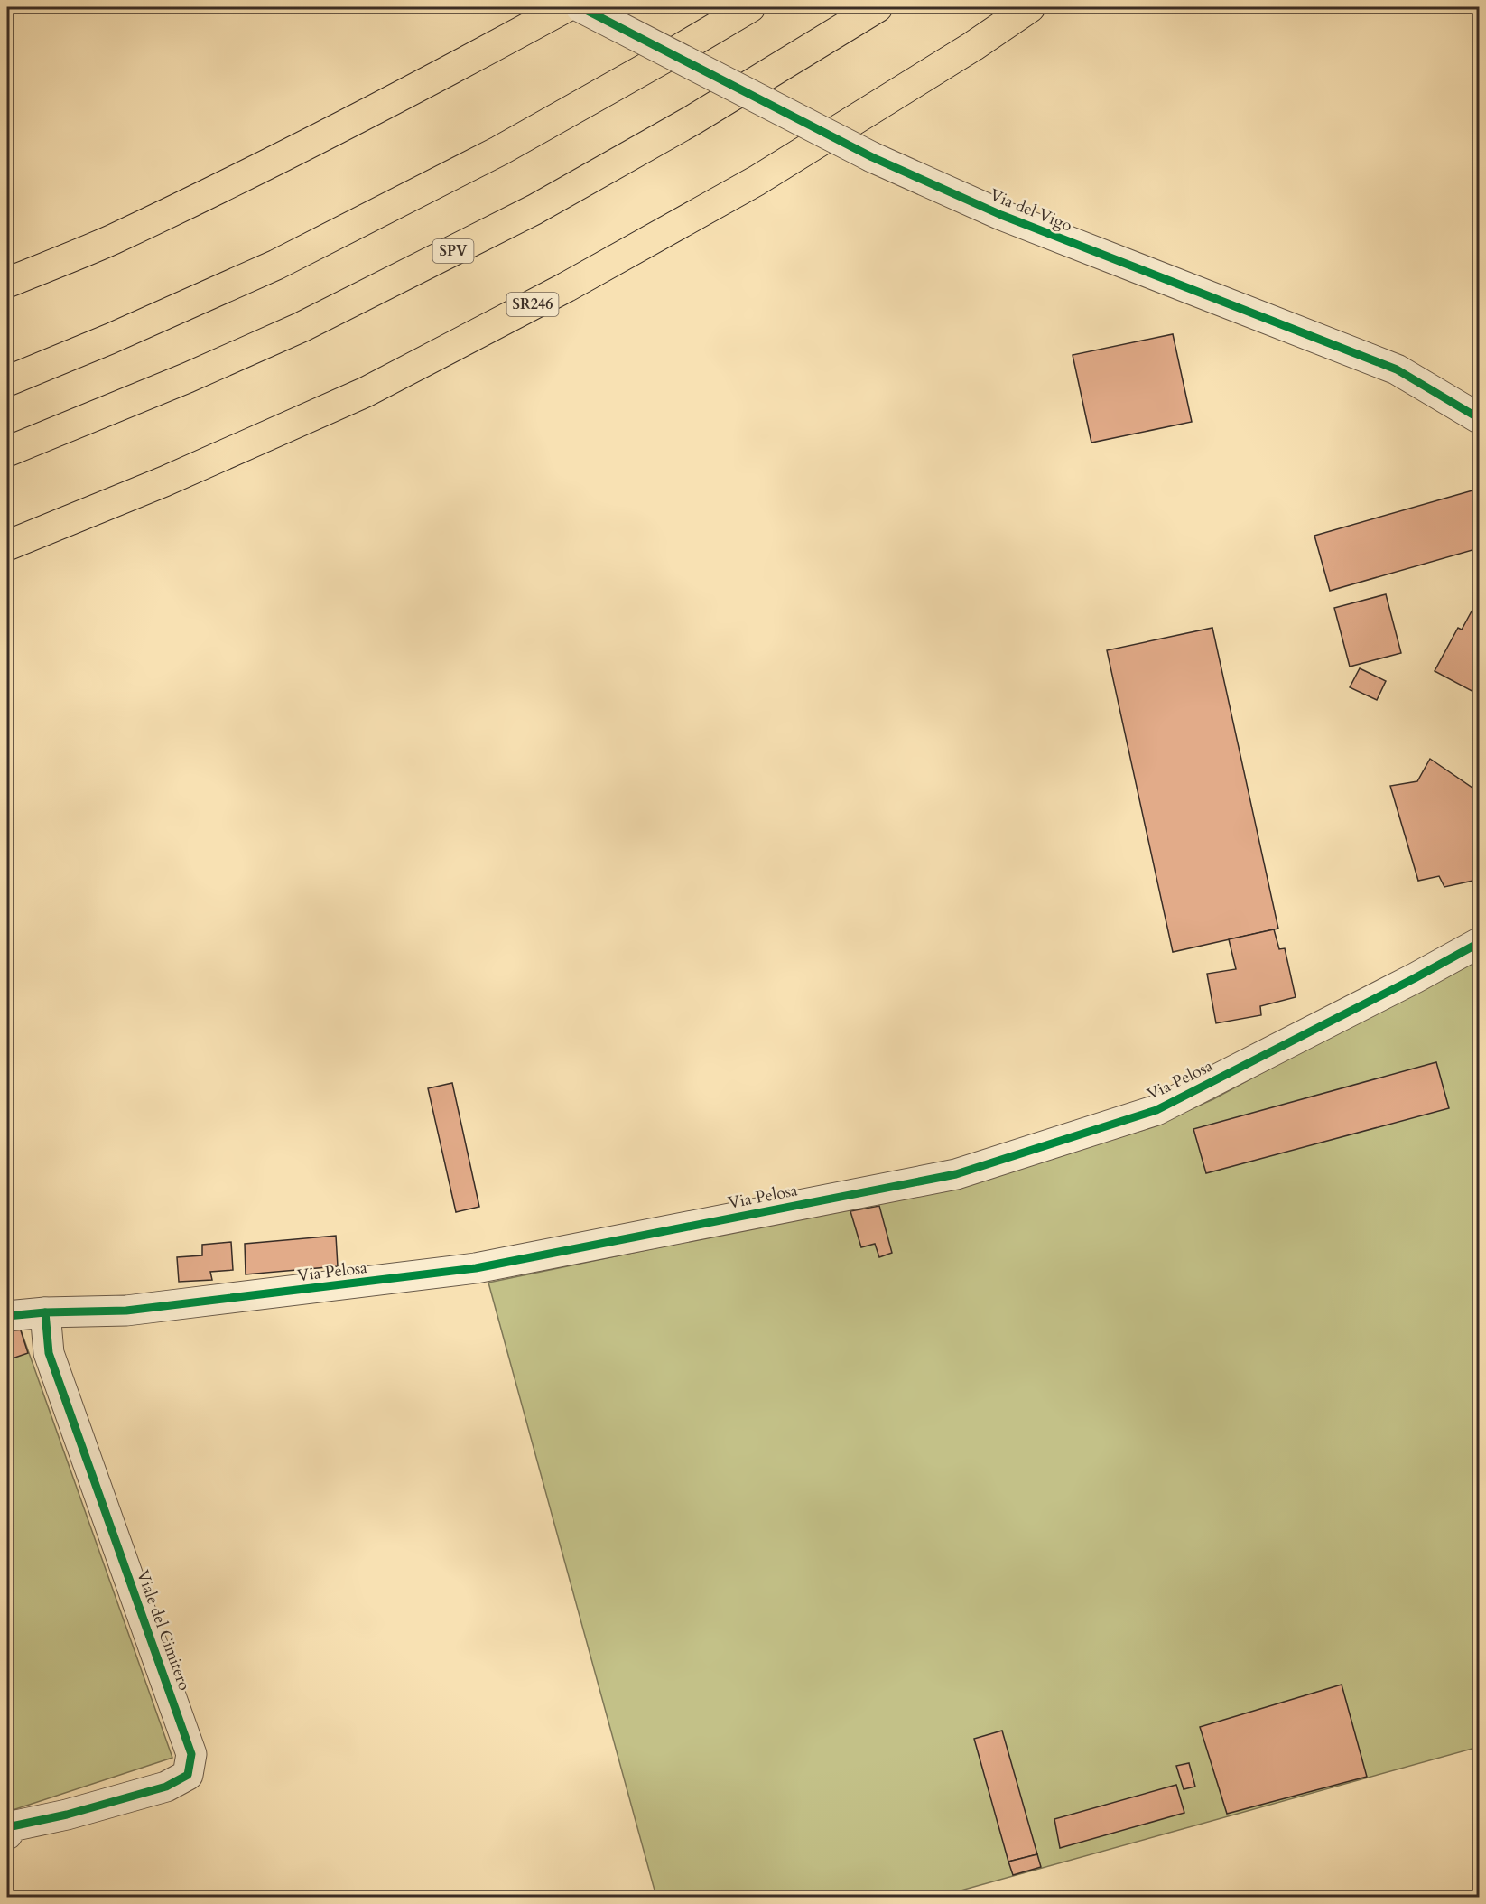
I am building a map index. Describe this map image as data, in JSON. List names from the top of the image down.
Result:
{
  "streets": {
    "highway": ["SPV", "SR246"],
    "street": ["Via del Vigo", "Via Pelosa", "Viale del Cimitero"]
  },
  "crossings": [
    ["Via Pelosa", "Viale del Cimitero"]
  ]
}
